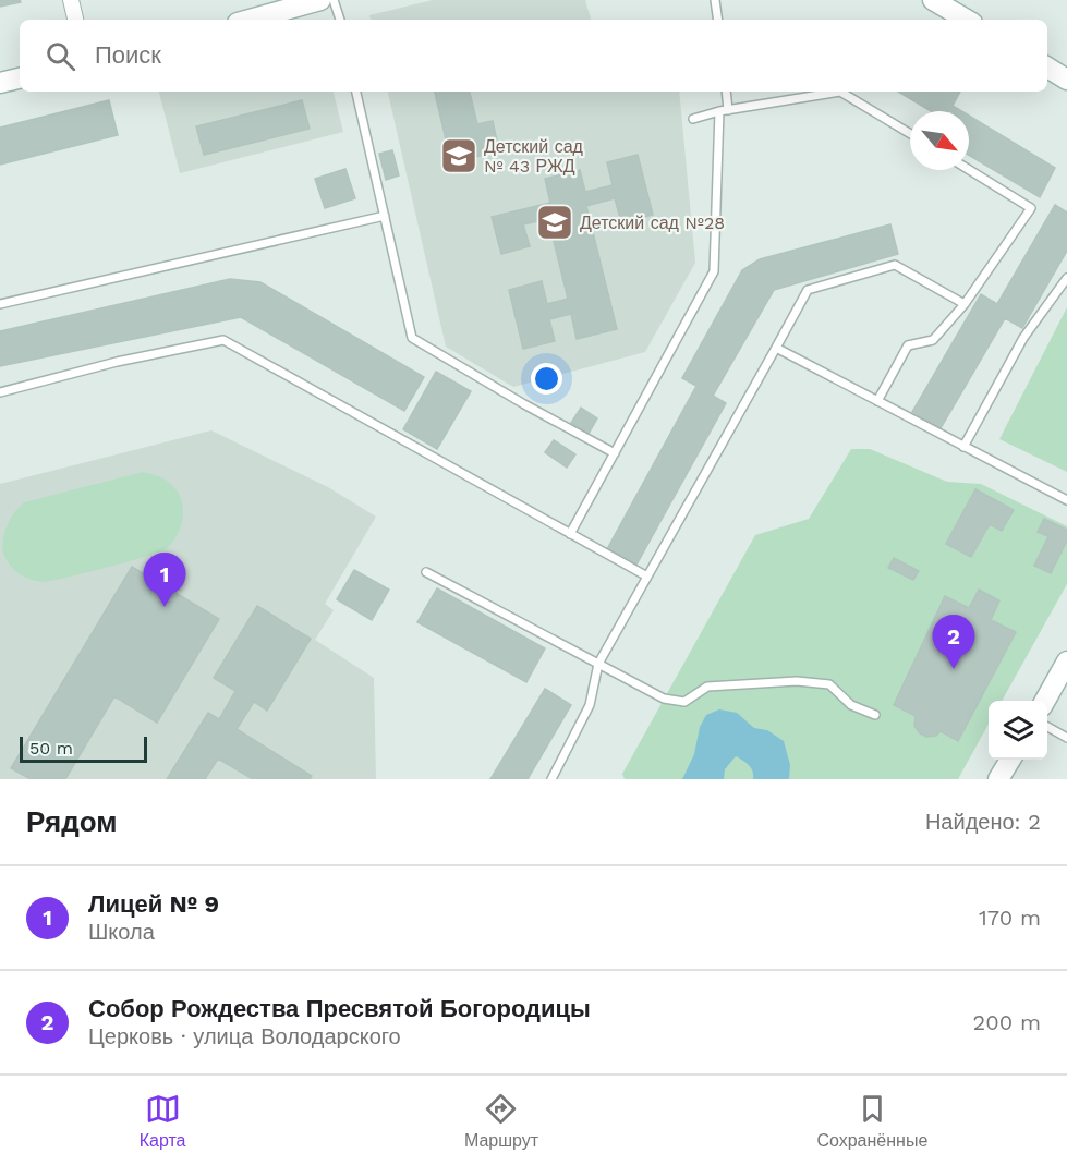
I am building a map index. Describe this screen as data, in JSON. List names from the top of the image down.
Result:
{
  "places": {
    "school or university": ["Детский сад № 43 РЖД", "Детский сад №28"]
  },
  "scale_bar": "50 m",
  "north": "bottom right",
  "page": {
    "search": "Поиск",
    "pins": ["1", "2"],
    "scale": "50 m",
    "heading": ["Рядом", "Найдено: 2"],
    "list": [
      {
        "mark": "1",
        "name": "Лицей № 9",
        "note": "Школа",
        "value": "170 m"
      },
      {
        "mark": "2",
        "name": "Собор Рождества Пресвятой Богородицы",
        "note": "Церковь · улица Володарского",
        "value": "200 m"
      }
    ],
    "nav": ["Карта", "Маршрут", "Сохранённые"]
  }
}
